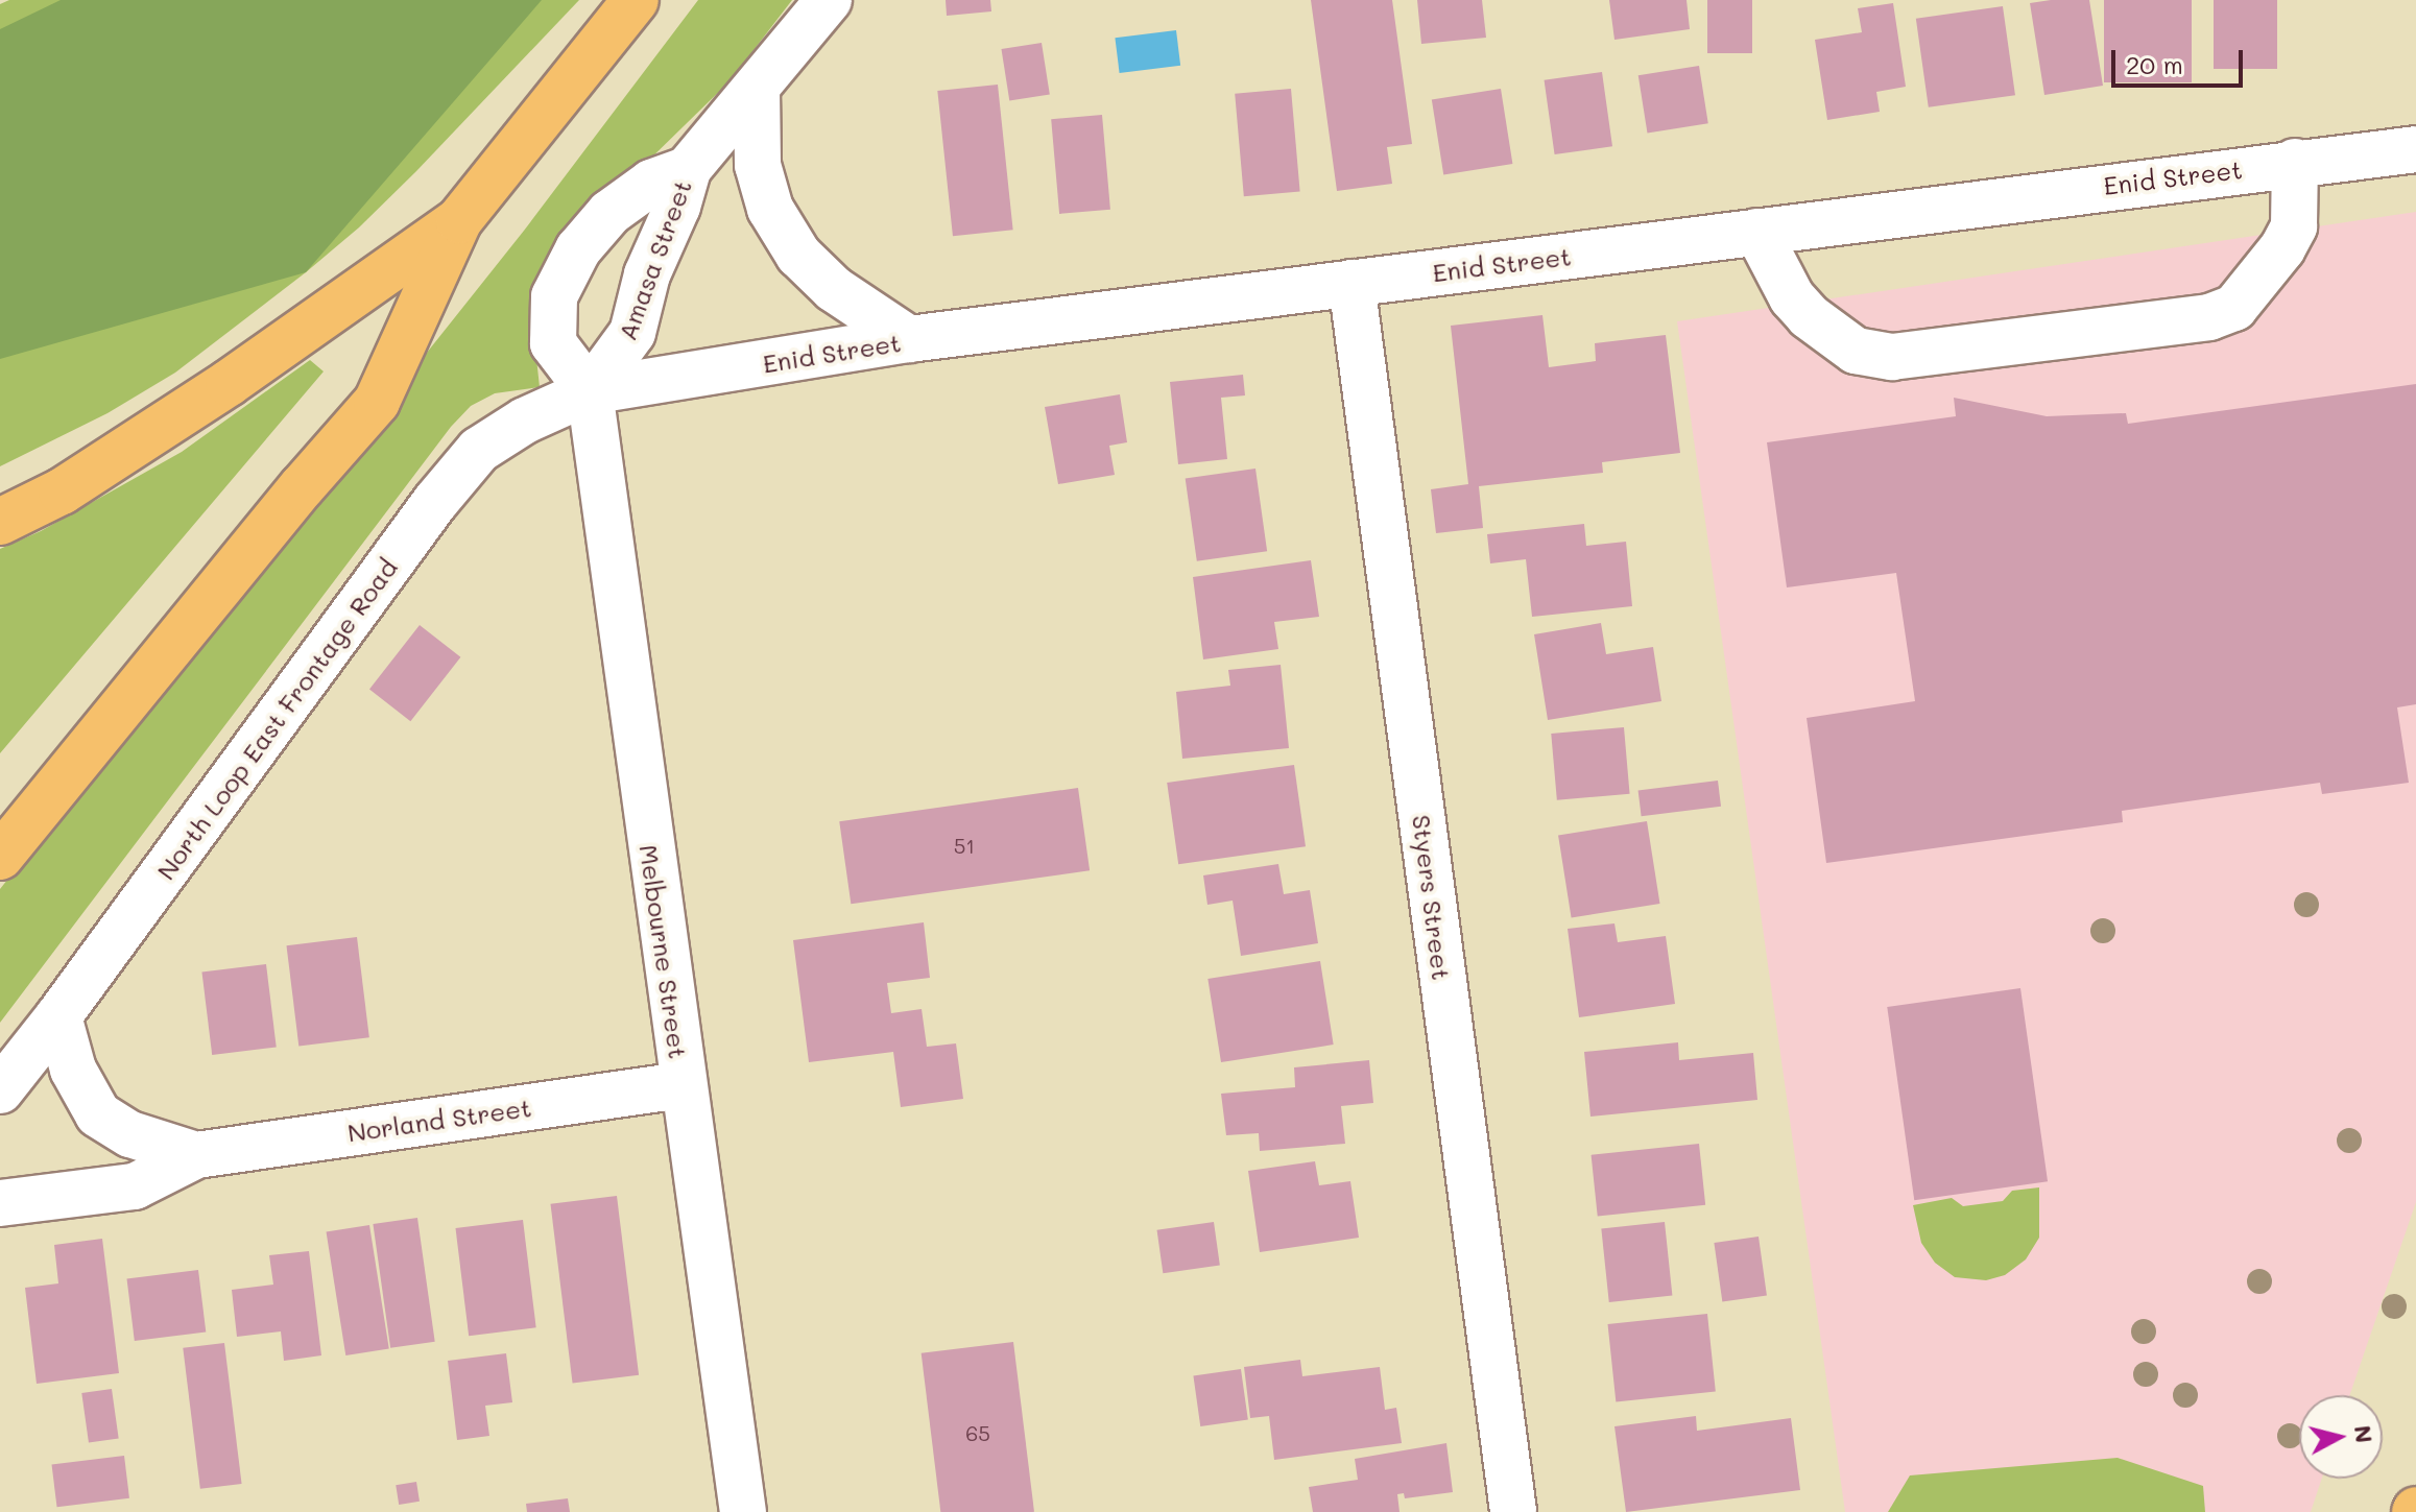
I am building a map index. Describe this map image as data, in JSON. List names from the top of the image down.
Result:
{
  "streets": {
    "street": [
      "Enid Street",
      "Amasa Street",
      "North Loop East Frontage Road",
      "Styers Street",
      "Melbourne Street",
      "Norland Street"
    ]
  },
  "crossings": [
    ["Enid Street", "Amasa Street"],
    ["Enid Street", "North Loop East Frontage Road"],
    ["Enid Street", "Styers Street"],
    ["Enid Street", "Melbourne Street"],
    ["Amasa Street", "North Loop East Frontage Road"],
    ["Amasa Street", "Melbourne Street"],
    ["North Loop East Frontage Road", "Melbourne Street"],
    ["North Loop East Frontage Road", "Norland Street"],
    ["Melbourne Street", "Norland Street"]
  ],
  "house_numbers": ["51", "65"],
  "scale_bar": "20 m",
  "north": "right"
}
